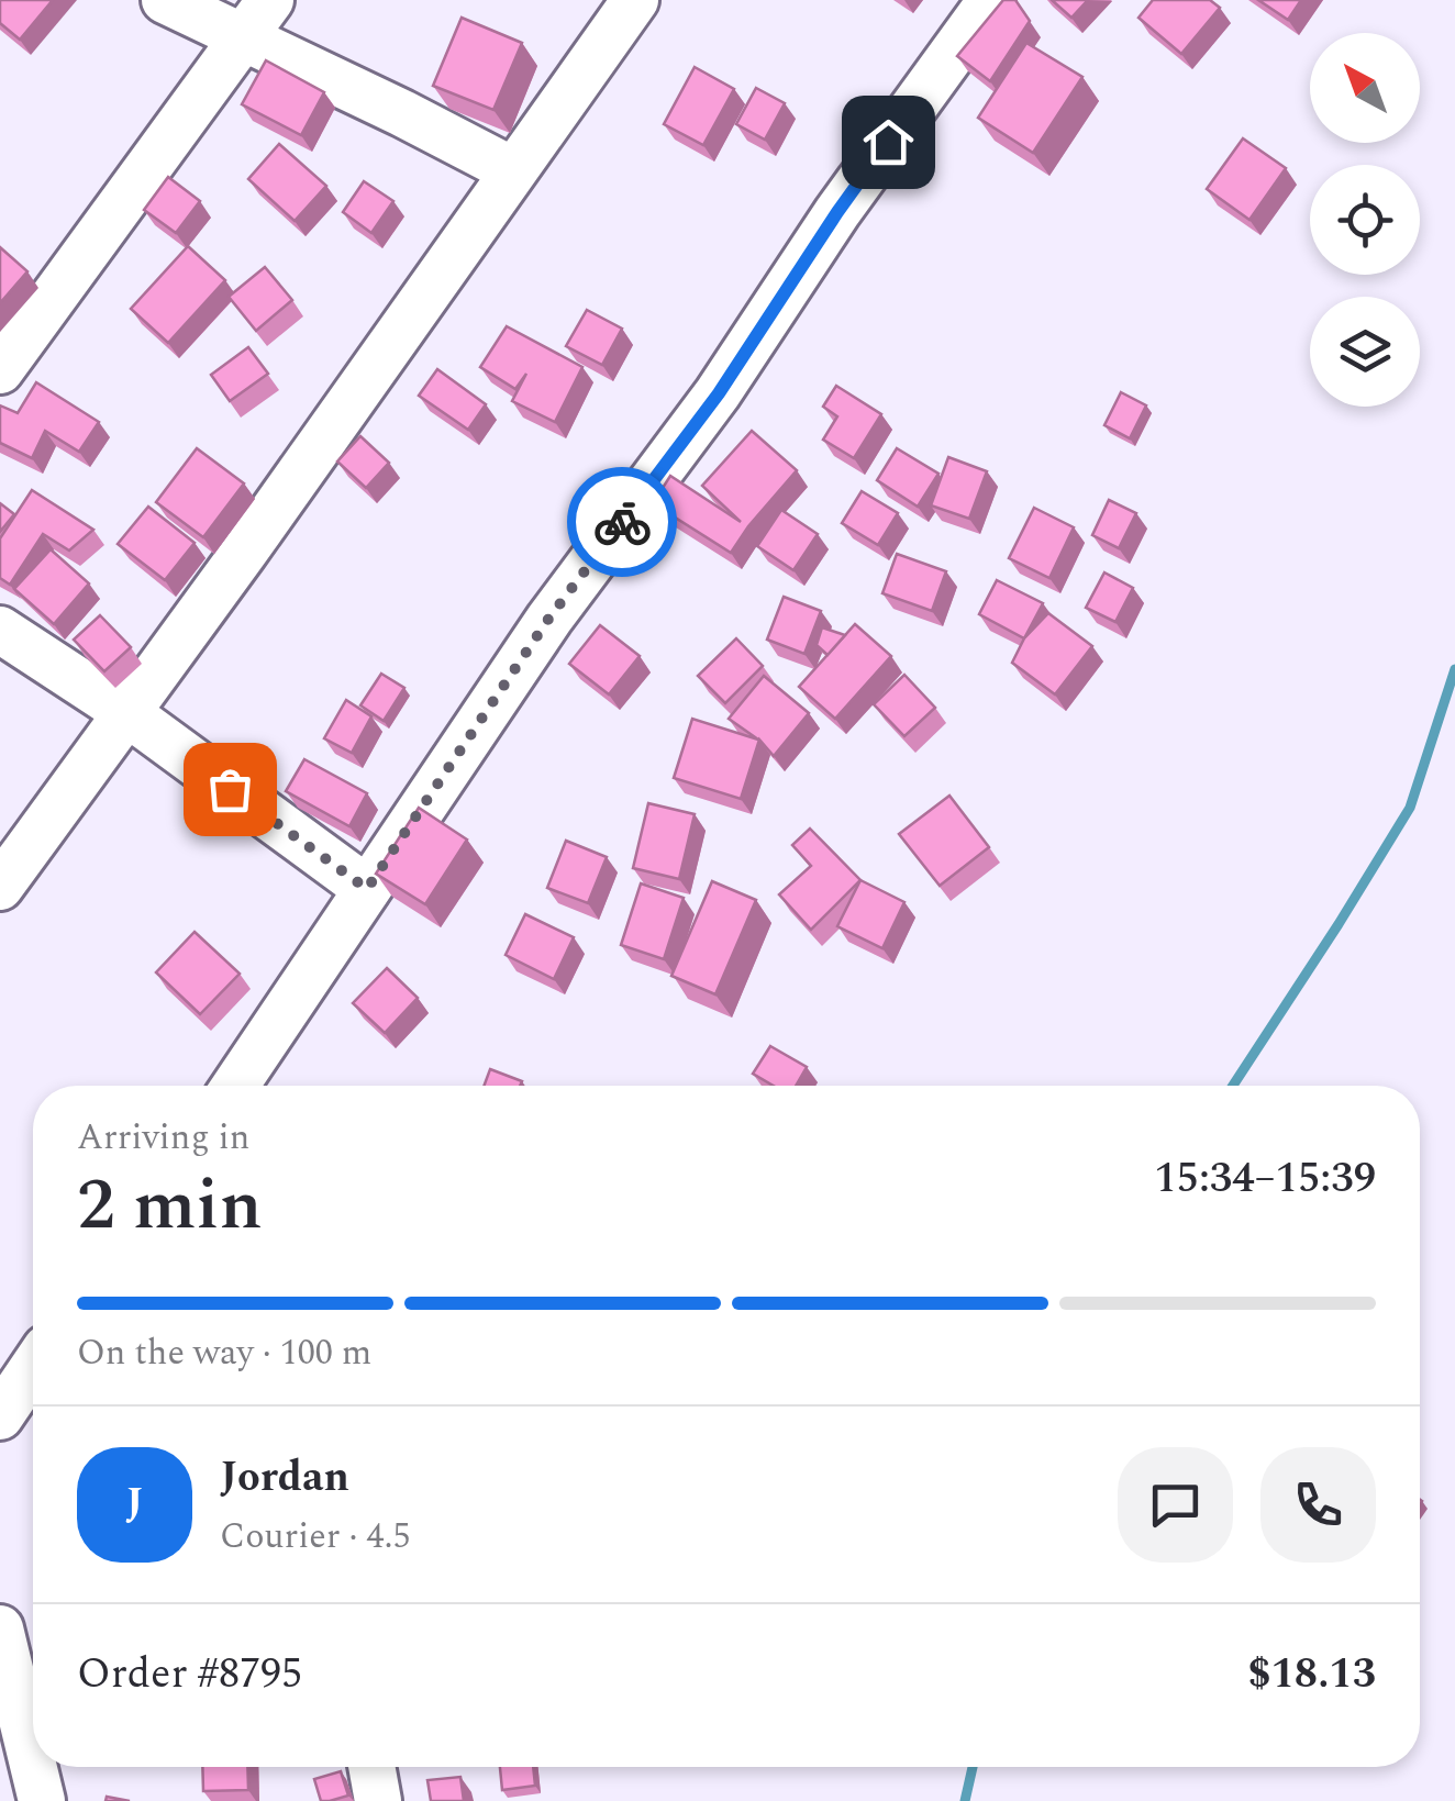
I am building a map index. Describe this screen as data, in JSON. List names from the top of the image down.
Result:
{
  "north": "top left",
  "page": {
    "heading": ["2 min", "Arriving in", "15:34–15:39"],
    "panel": [
      "Jordan",
      "Courier · 4.5",
      "Order #8795",
      "$18.13"
    ],
    "bar": "On the way · 100 m",
    "round": "J"
  }
}
